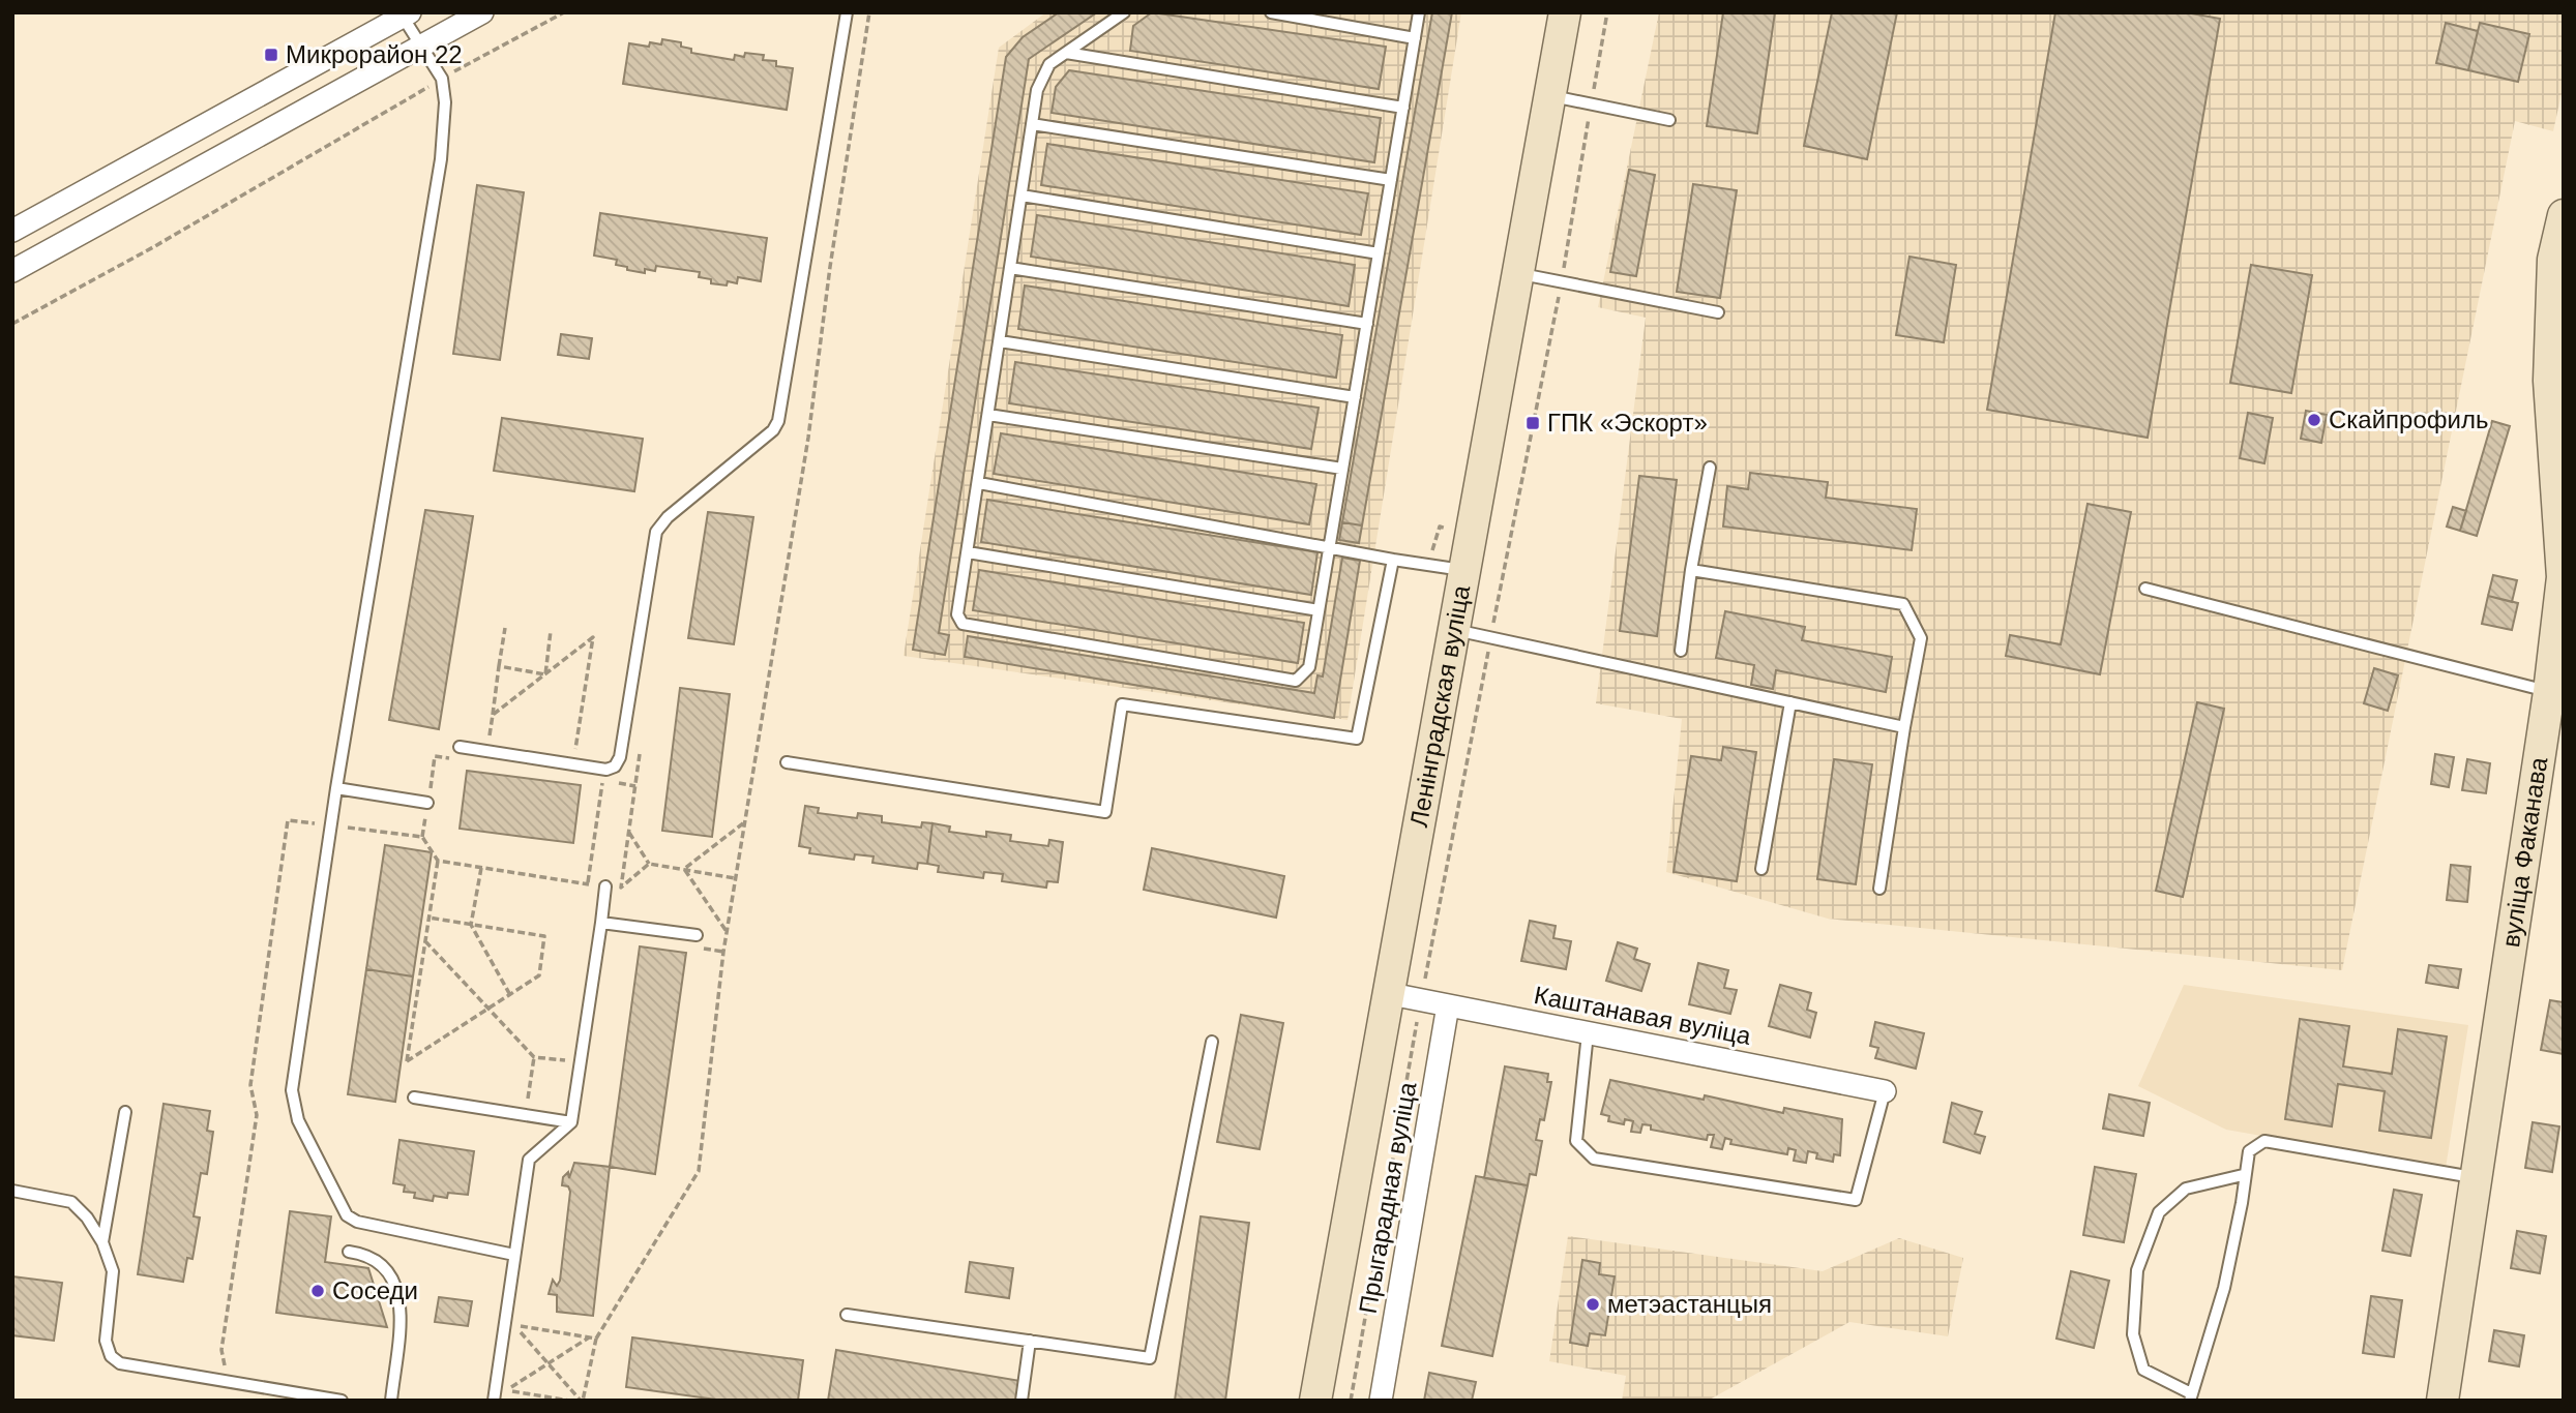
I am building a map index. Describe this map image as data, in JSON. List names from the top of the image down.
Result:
{
  "streets": {
    "main road": ["Ленінградская вуліца", "вуліца Факанава"],
    "street": ["Каштанавая вуліца", "Прыгарадная вуліца"]
  },
  "crossings": [
    ["Ленінградская вуліца", "Каштанавая вуліца"],
    ["Каштанавая вуліца", "Прыгарадная вуліца"]
  ],
  "places": {
    "transit": ["Микрорайон 22", "ГПК «Эскорт»"],
    "other": ["Скайпрофиль", "Соседи", "метэастанцыя"]
  }
}
